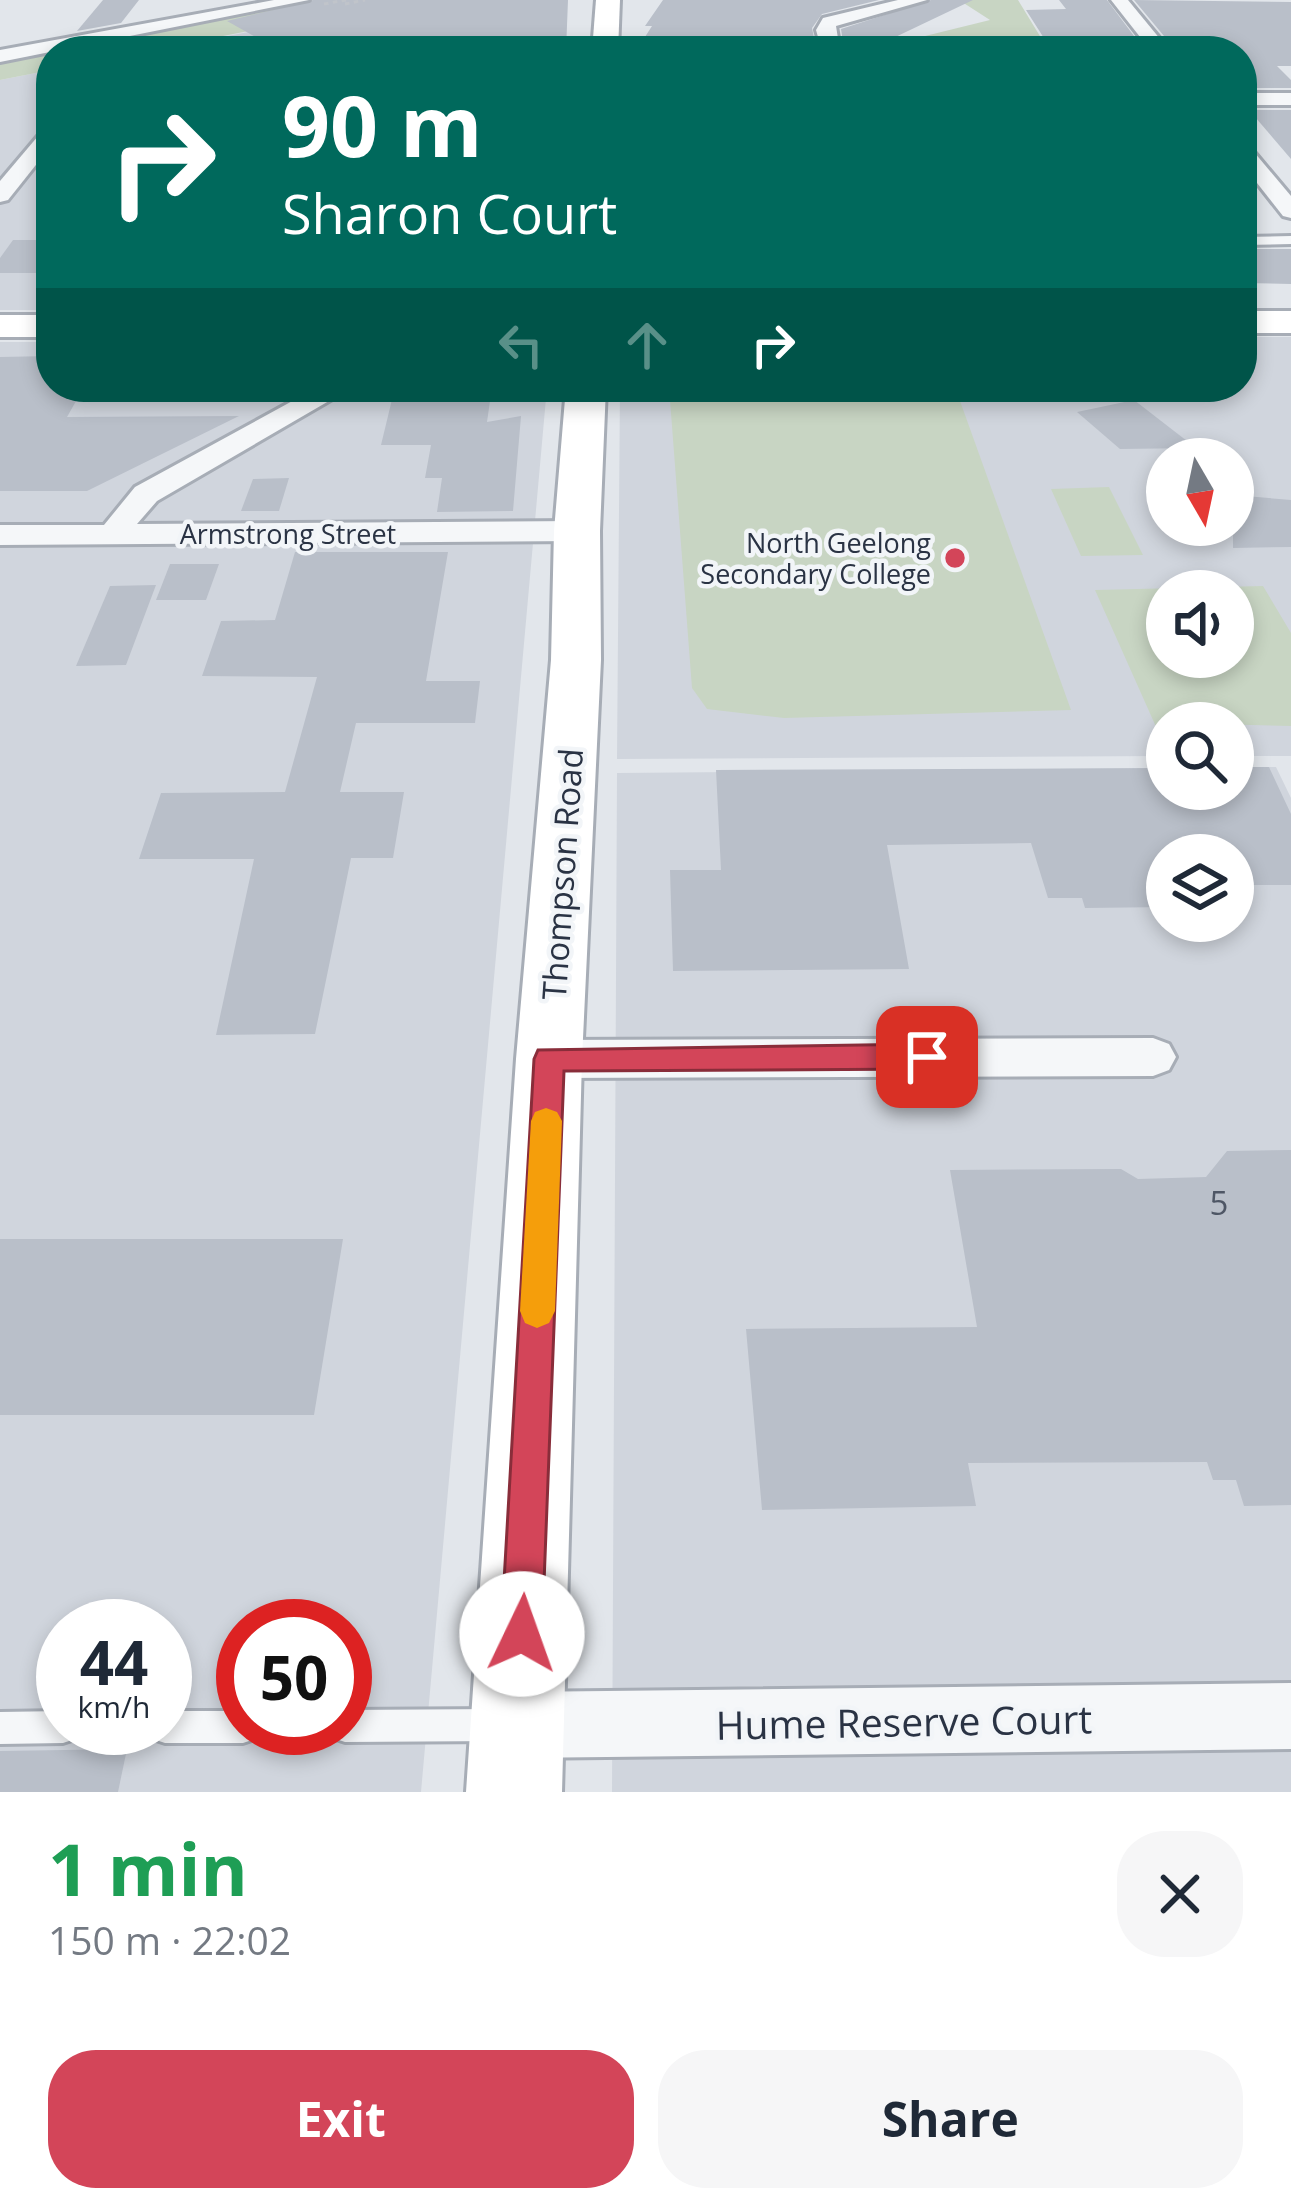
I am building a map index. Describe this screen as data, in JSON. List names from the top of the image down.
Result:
{
  "streets": {
    "main road": ["Thompson Road"],
    "street": ["Armstrong Street", "Hume Reserve Court"]
  },
  "crossings": [
    ["Armstrong Street", "Thompson Road"],
    ["Thompson Road", "Hume Reserve Court"]
  ],
  "places": ["North Geelong Secondary College"],
  "house_numbers": ["5"],
  "north": "bottom",
  "page": {
    "turn": ["90 m", "Sharon Court"],
    "speed": "44 km/h",
    "limit": "50",
    "heading": ["1 min", "150 m · 22:02"],
    "buttons": ["Exit", "Share"]
  }
}
